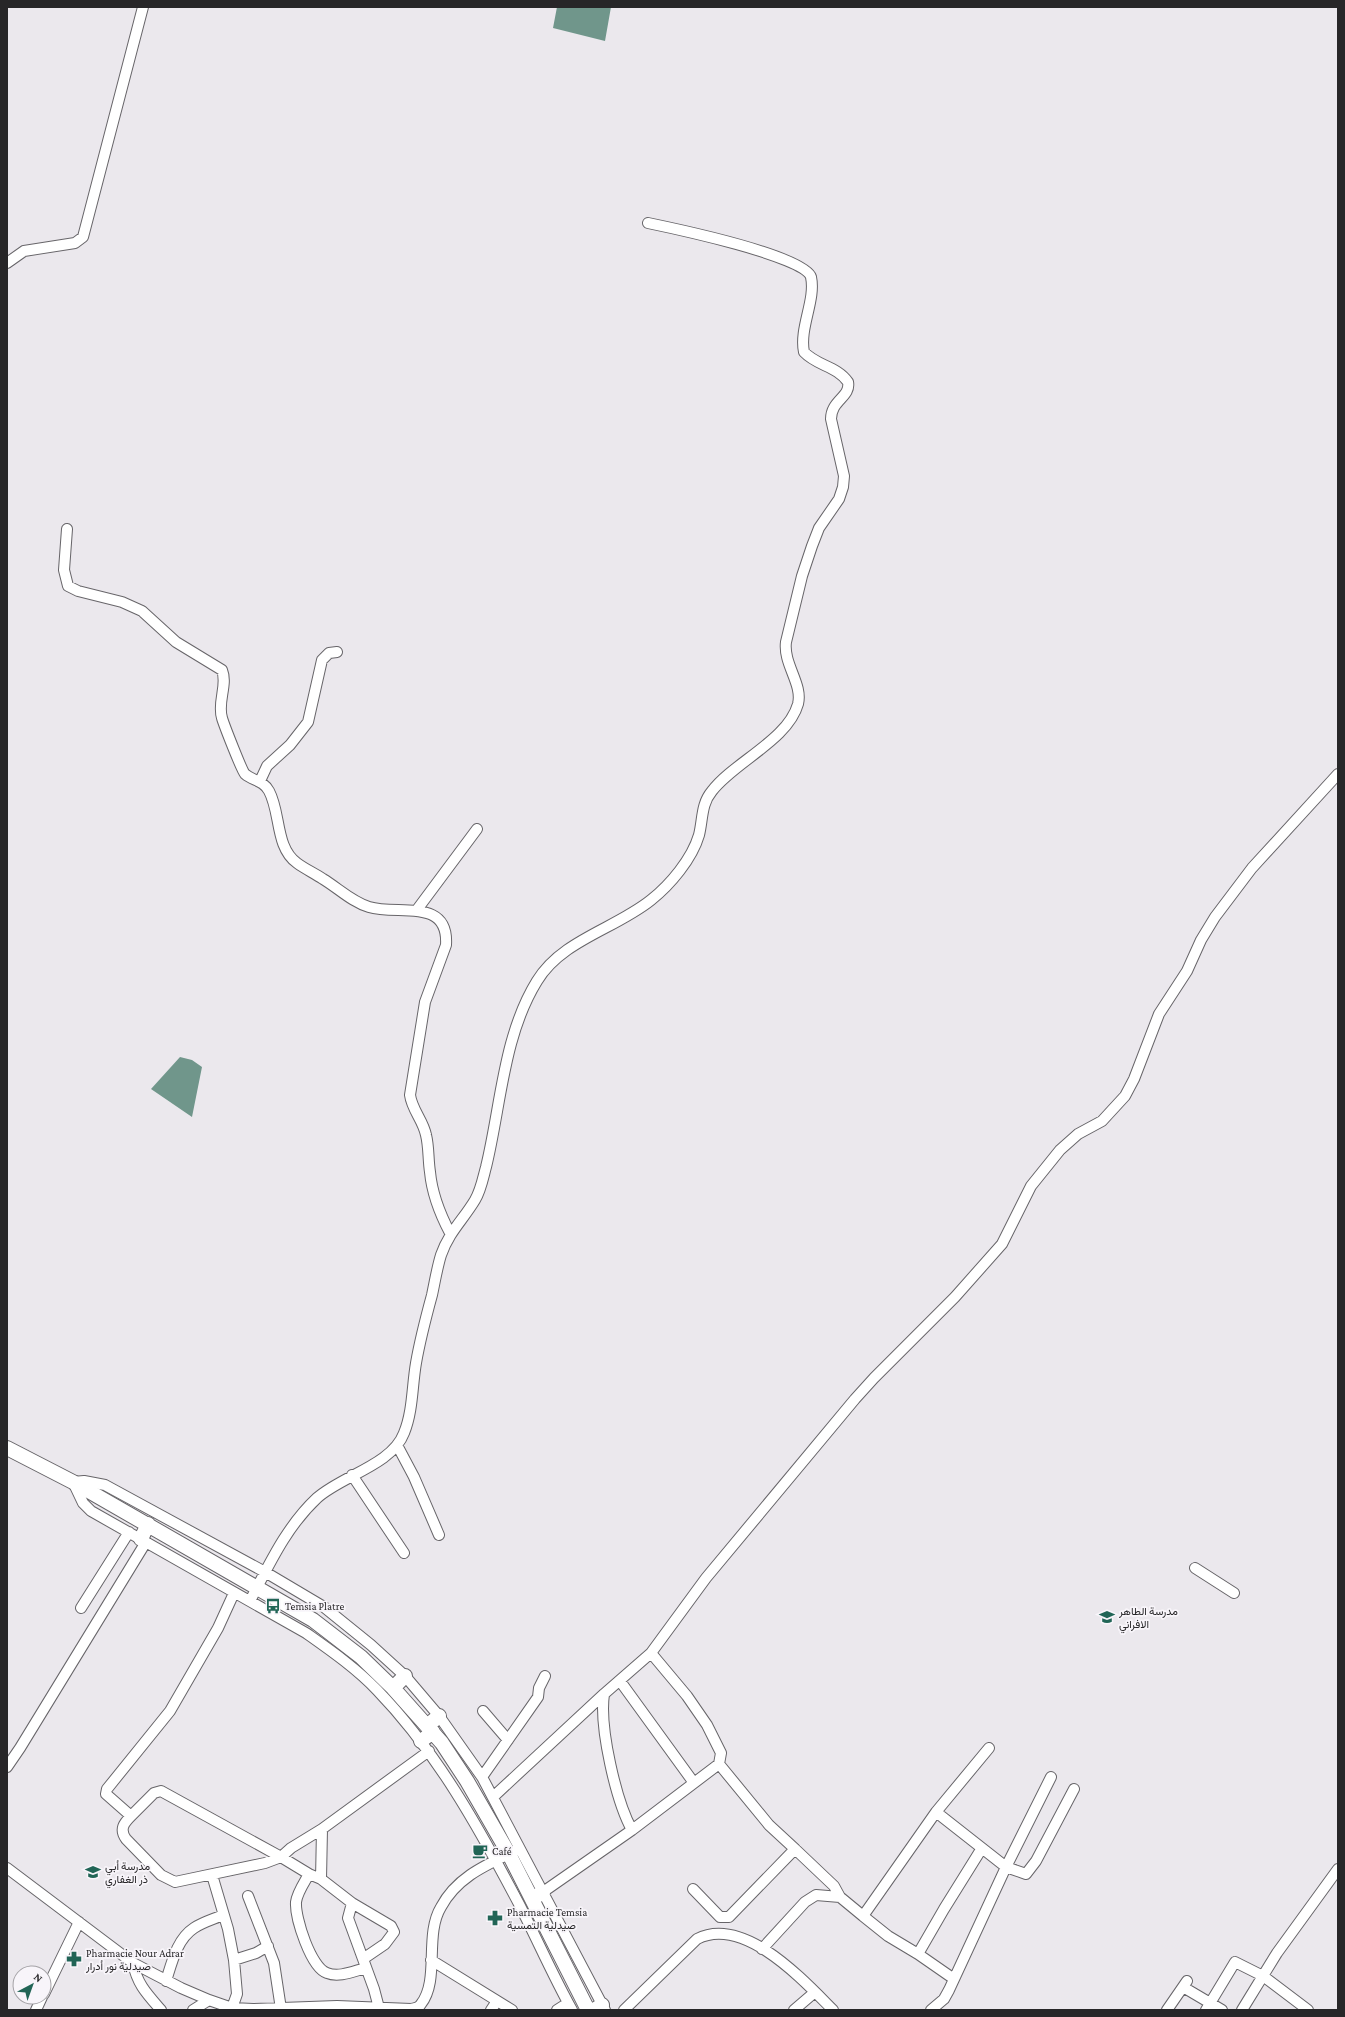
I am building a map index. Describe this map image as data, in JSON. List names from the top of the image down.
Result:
{
  "places": {
    "bus stop": ["Temsia Platre"],
    "school or university": ["مدرسة الطاهر الافراني", "مدرسة أبي ذر الغفاري"],
    "cafe": ["Café"],
    "pharmacy": ["Pharmacie Temsia صيدلية التمسية", "Pharmacie Nour Adrar صيدلية نور أدرار"]
  },
  "north": "top right"
}
